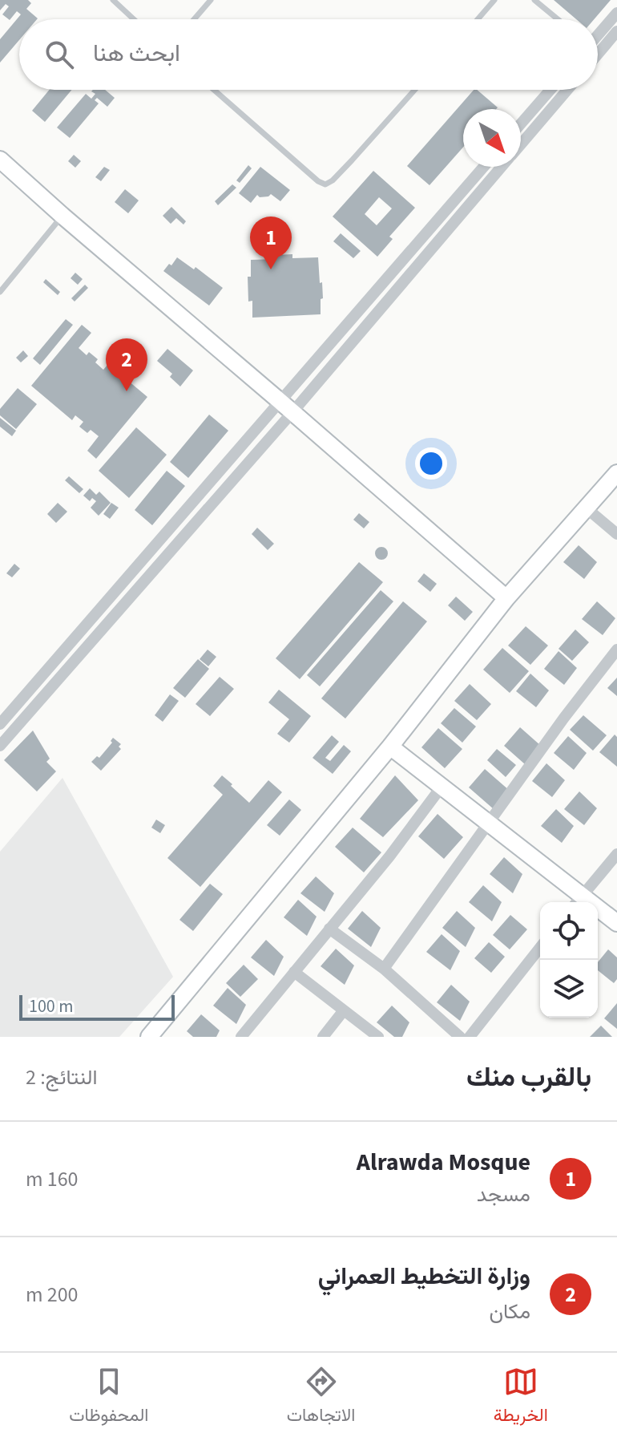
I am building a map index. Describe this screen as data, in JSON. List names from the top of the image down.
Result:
{
  "scale_bar": "100 m",
  "north": "bottom right",
  "page": {
    "search": "ابحث هنا",
    "pins": ["1", "2"],
    "scale": "100 m",
    "heading": ["بالقرب منك", "النتائج: 2"],
    "list": [
      {
        "mark": "1",
        "name": "Alrawda Mosque",
        "note": "مسجد",
        "value": "160 m"
      },
      {
        "mark": "2",
        "name": "وزارة التخطيط العمراني",
        "note": "مكان",
        "value": "200 m"
      }
    ],
    "nav": ["الخريطة", "الاتجاهات", "المحفوظات"]
  }
}
